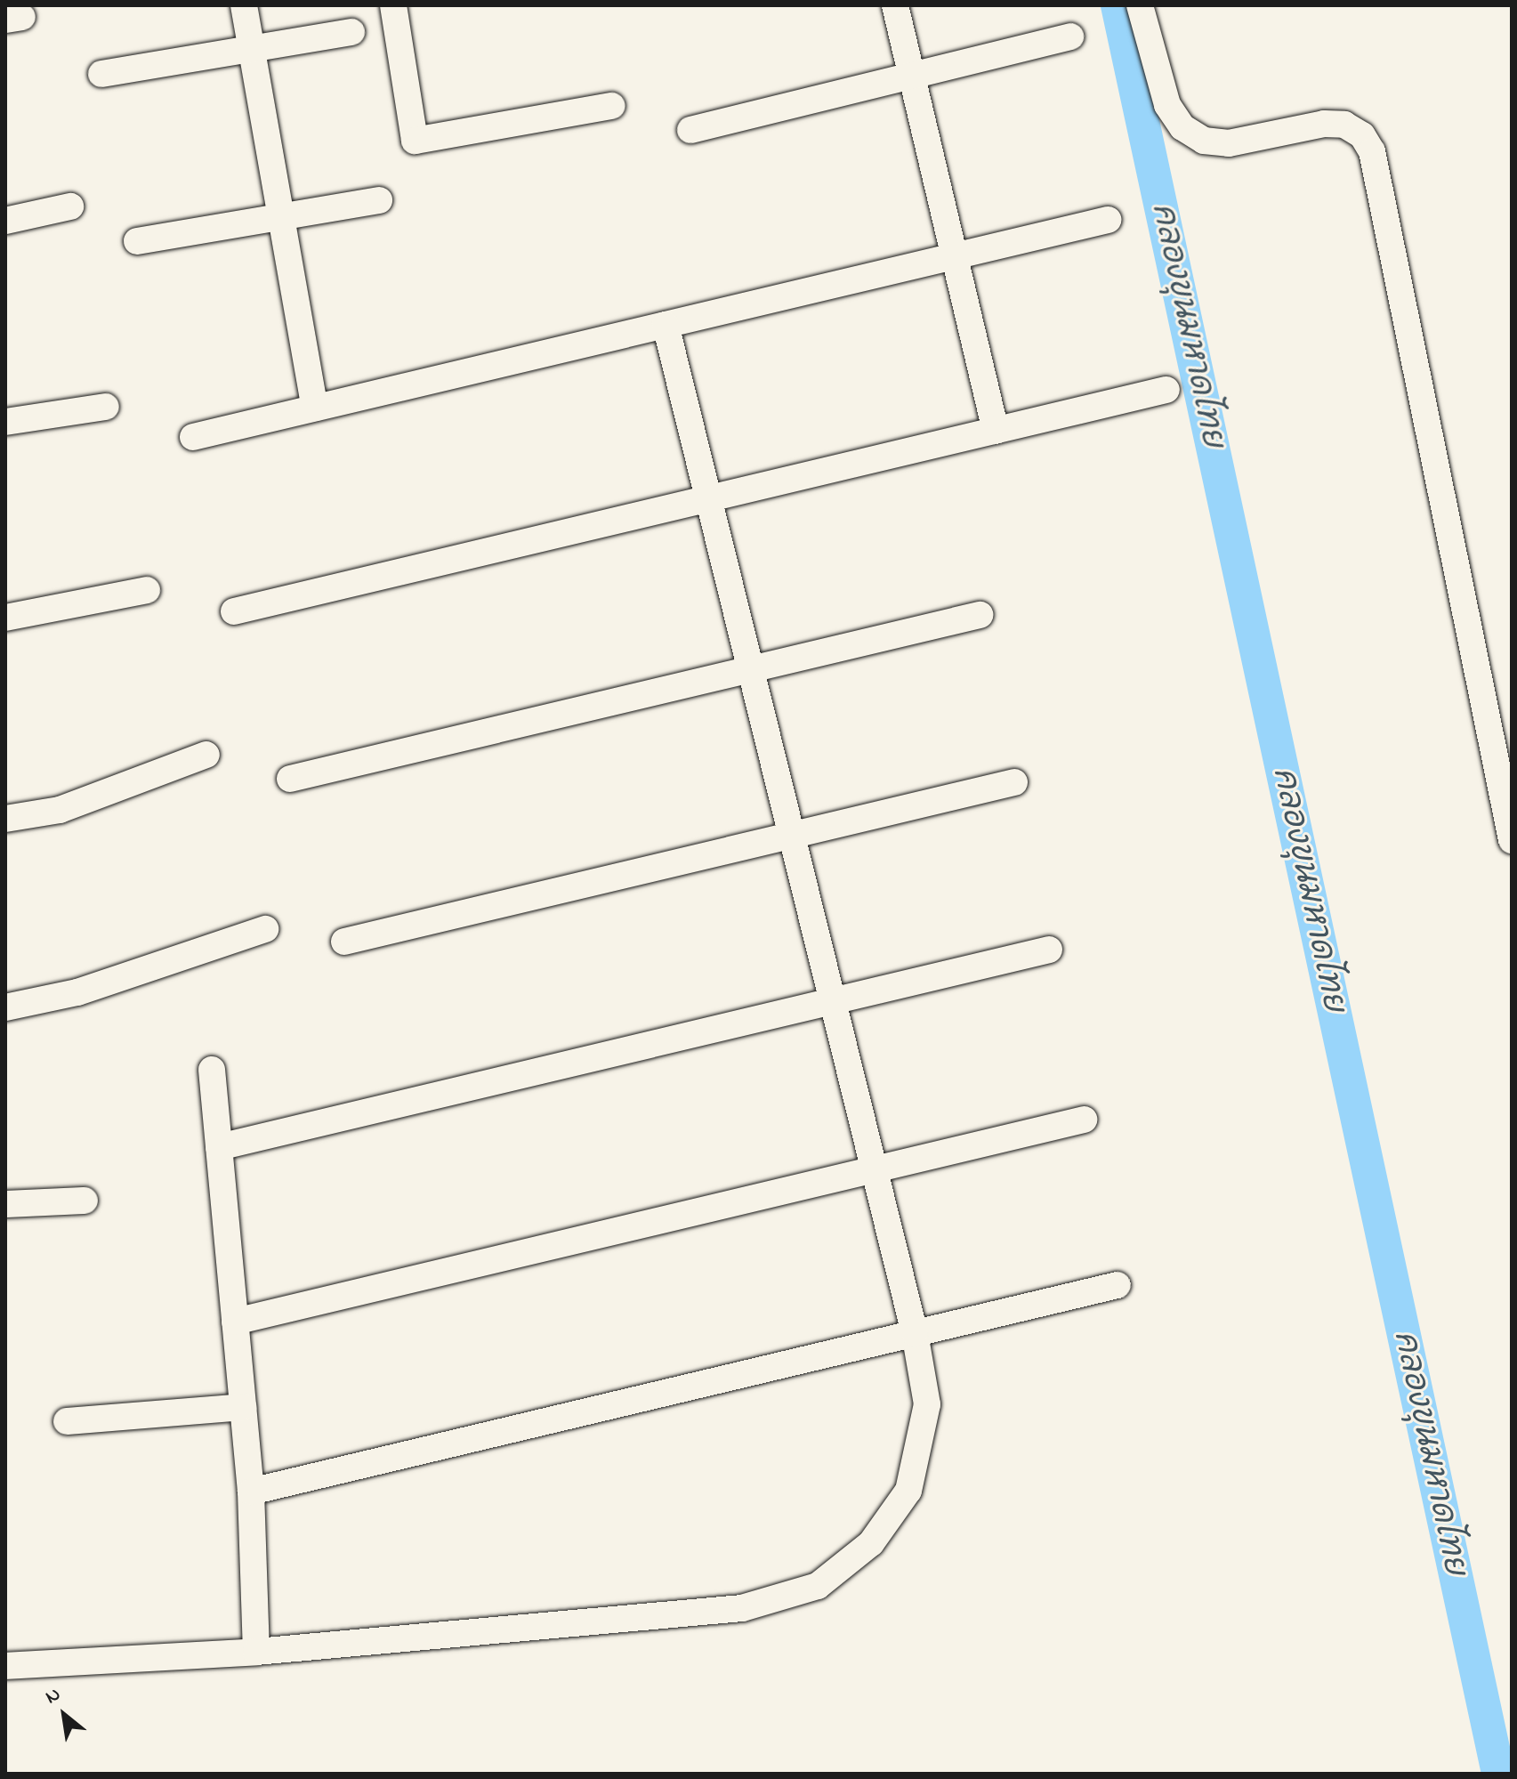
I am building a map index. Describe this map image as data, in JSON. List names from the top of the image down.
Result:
{
  "water": ["คลองขุนมหาดไทย"],
  "north": "top left"
}
